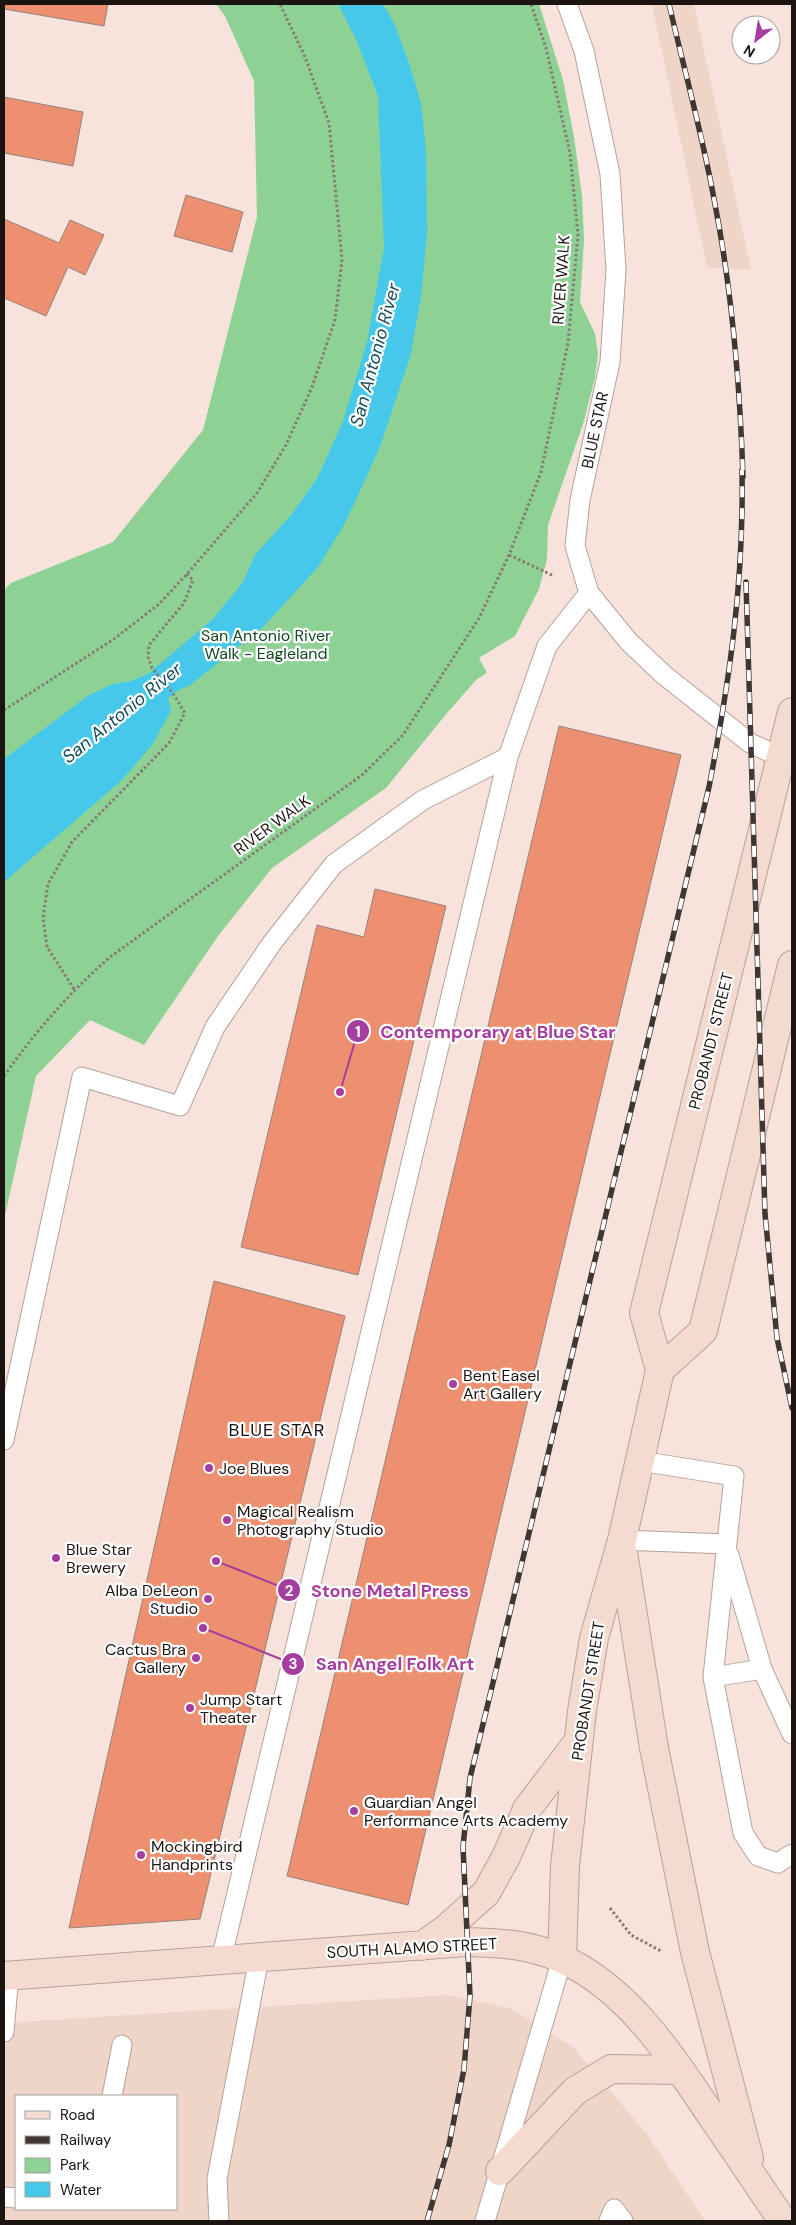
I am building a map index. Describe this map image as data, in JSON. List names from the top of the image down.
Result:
{
  "streets": {
    "main road": ["PROBANDT STREET", "SOUTH ALAMO STREET"],
    "lane": ["BLUE STAR"],
    "path": ["RIVER WALK"]
  },
  "crossings": [
    ["BLUE STAR", "PROBANDT STREET"],
    ["PROBANDT STREET", "SOUTH ALAMO STREET"]
  ],
  "districts": ["BLUE STAR"],
  "water": ["San Antonio River"],
  "parks": ["San Antonio River Walk - Eagleland"],
  "places": [
    "Contemporary at Blue Star",
    "Bent Easel Art Gallery",
    "Joe Blues",
    "Magical Realism Photography Studio",
    "Blue Star Brewery",
    "Stone Metal Press",
    "Alba DeLeon Studio",
    "San Angel Folk Art",
    "Cactus Bra Gallery",
    "Jump Start Theater",
    "Guardian Angel Performance Arts Academy",
    "Mockingbird Handprints"
  ],
  "legend": [
    "Road",
    "Railway",
    "Park",
    "Water"
  ],
  "north": "bottom left"
}
